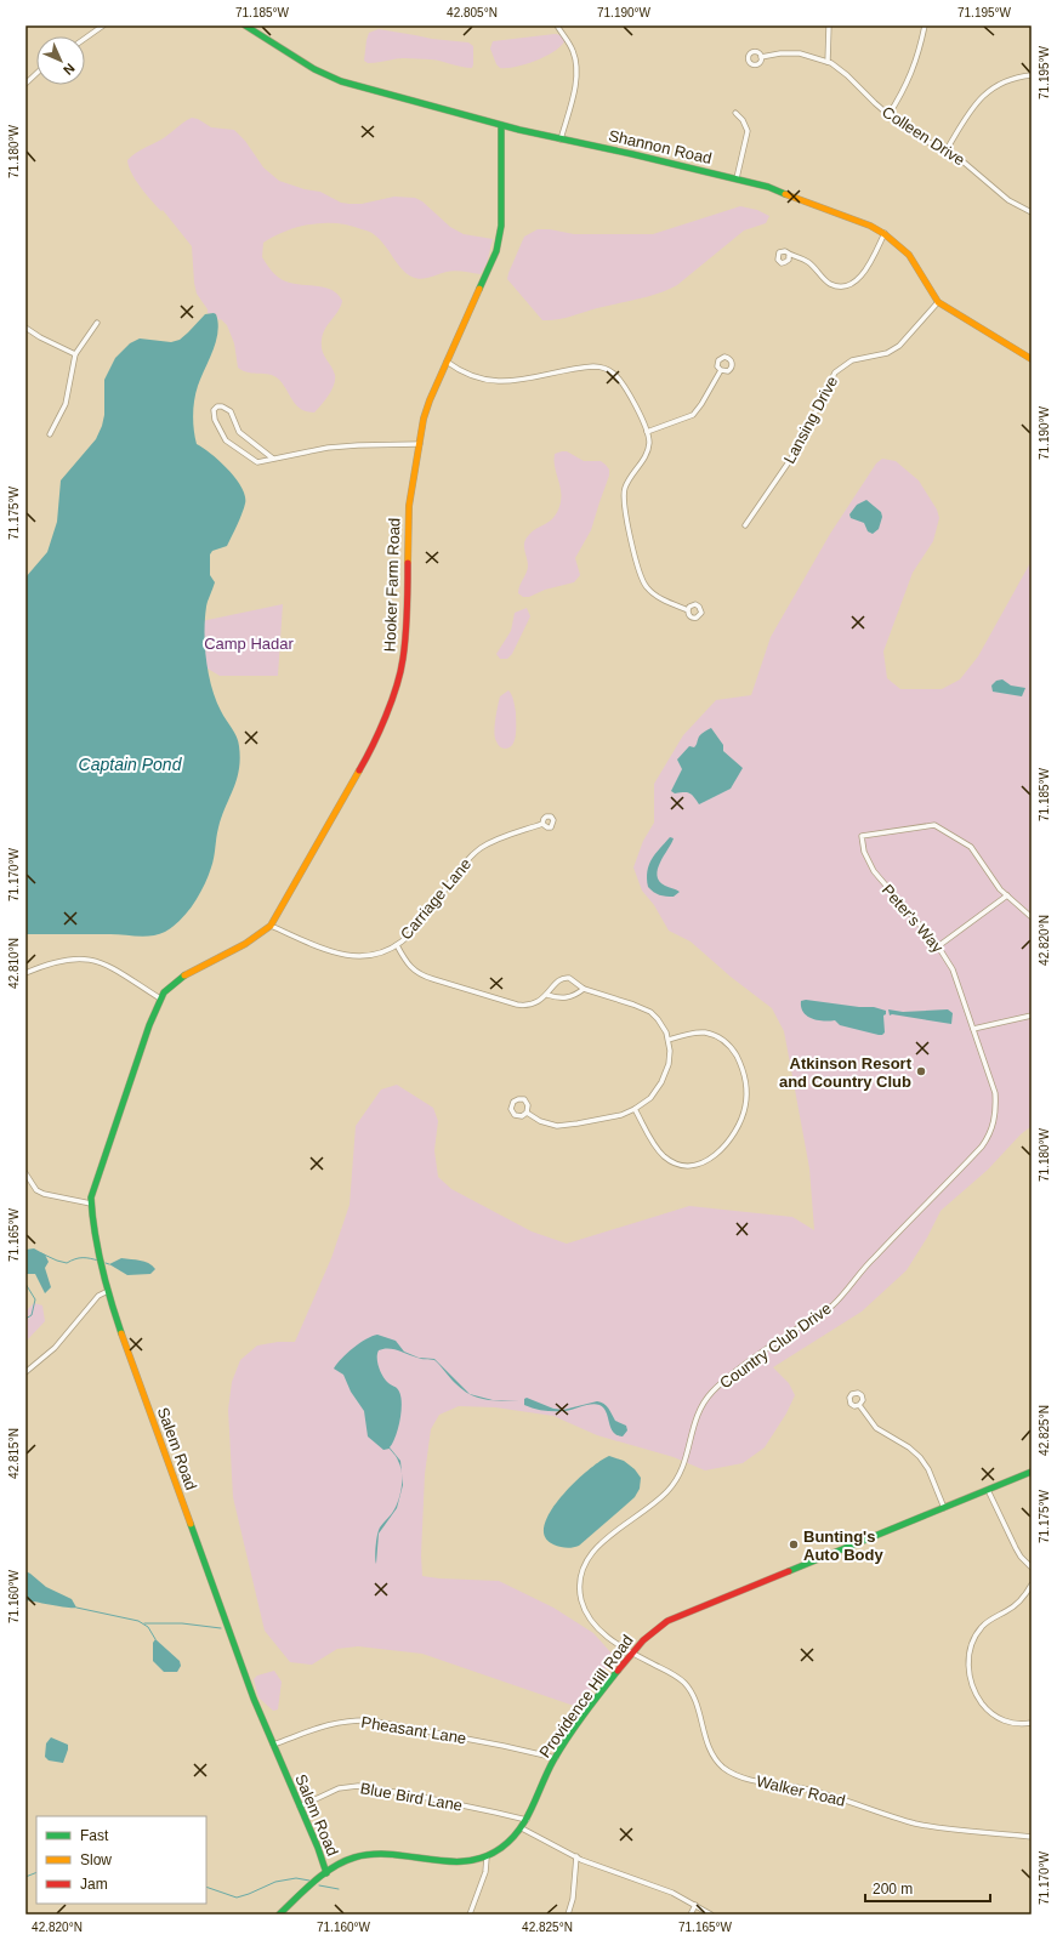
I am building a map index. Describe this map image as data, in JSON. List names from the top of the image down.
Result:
{
  "streets": {
    "street": [
      "Colleen Drive",
      "Shannon Road",
      "Lansing Drive",
      "Hooker Farm Road",
      "Carriage Lane",
      "Peter's Way",
      "Country Club Drive",
      "Salem Road",
      "Providence Hill Road",
      "Pheasant Lane",
      "Walker Road",
      "Blue Bird Lane"
    ]
  },
  "crossings": [
    ["Shannon Road", "Lansing Drive"],
    ["Shannon Road", "Hooker Farm Road"],
    ["Hooker Farm Road", "Carriage Lane"],
    ["Hooker Farm Road", "Salem Road"],
    ["Peter's Way", "Country Club Drive"],
    ["Country Club Drive", "Providence Hill Road"],
    ["Country Club Drive", "Walker Road"],
    ["Salem Road", "Providence Hill Road"],
    ["Salem Road", "Pheasant Lane"],
    ["Salem Road", "Blue Bird Lane"],
    ["Providence Hill Road", "Pheasant Lane"],
    ["Providence Hill Road", "Walker Road"],
    ["Providence Hill Road", "Blue Bird Lane"]
  ],
  "water": ["Captain Pond"],
  "parks": ["Camp Hadar"],
  "places": ["Atkinson Resort and Country Club", "Bunting's Auto Body"],
  "legend": ["Fast", "Slow", "Jam"],
  "scale_bar": "200 m",
  "north": "bottom right",
  "coordinates": [
    "71.185°W",
    "42.805°N",
    "71.190°W",
    "71.195°W",
    "71.180°W",
    "71.175°W",
    "71.170°W",
    "42.820°N",
    "42.810°N",
    "71.165°W",
    "42.825°N",
    "42.815°N",
    "71.160°W"
  ]
}
